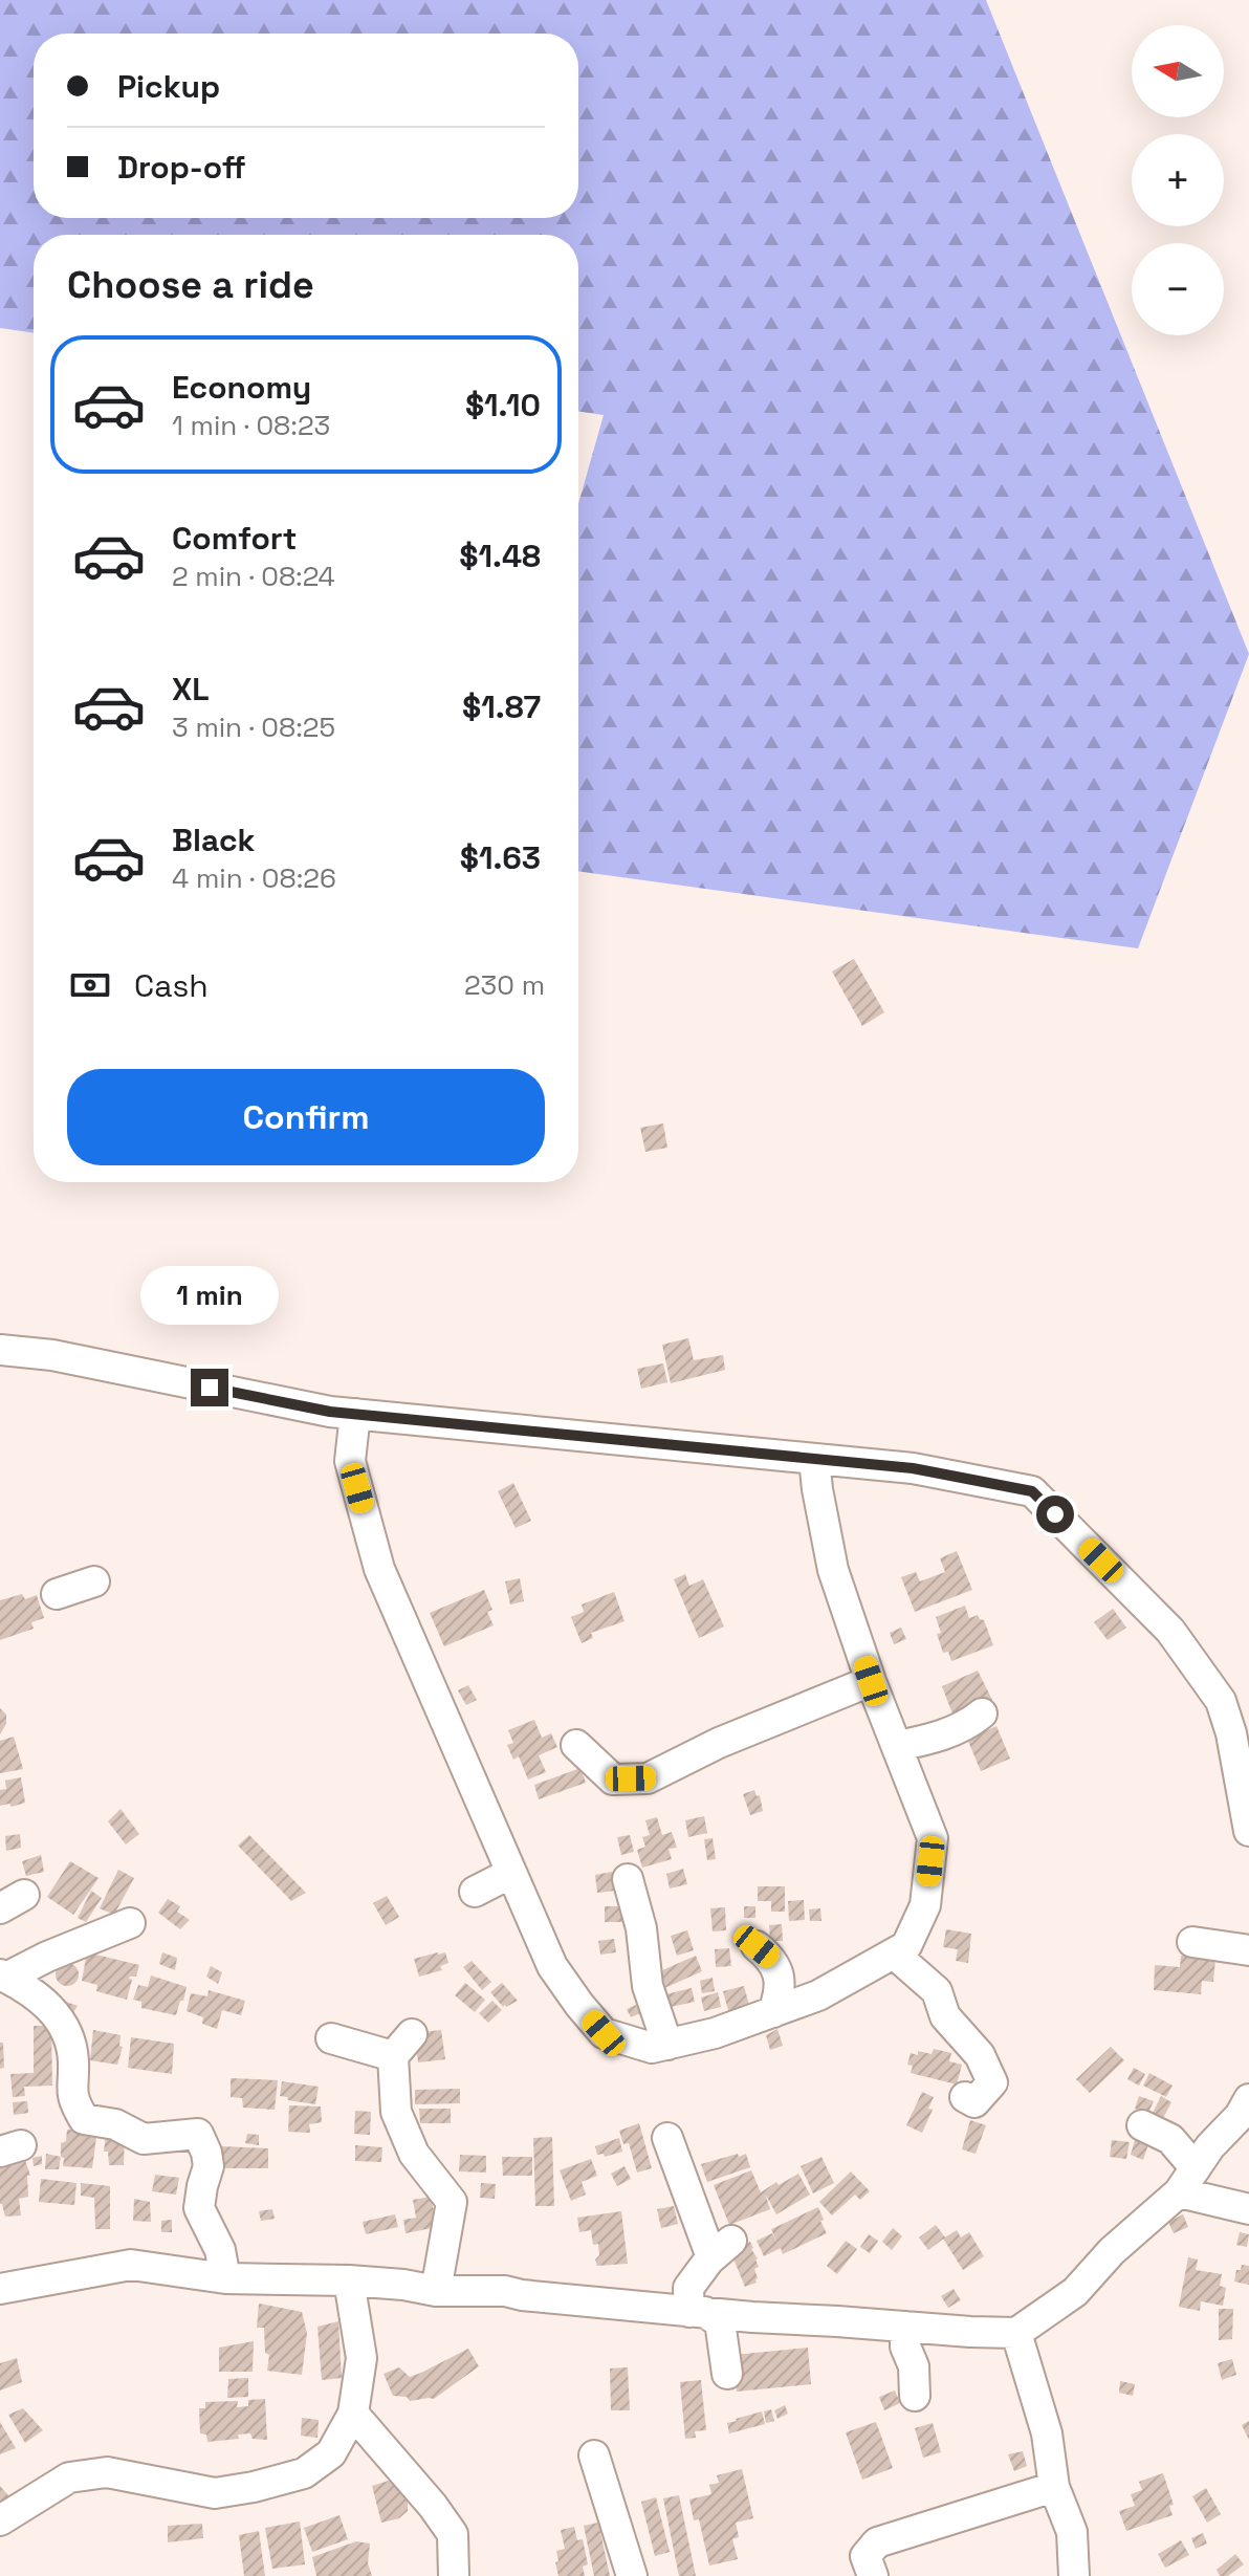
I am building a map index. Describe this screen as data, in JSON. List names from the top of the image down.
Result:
{
  "north": "left",
  "page": {
    "map_buttons": ["+", "−"],
    "banner": ["Pickup", "Drop-off"],
    "heading": "Choose a ride",
    "list": [
      {
        "name": "Economy",
        "note": "1 min · 08:23",
        "value": "$1.10"
      },
      {
        "name": "Comfort",
        "note": "2 min · 08:24",
        "value": "$1.48"
      },
      {
        "name": "XL",
        "note": "3 min · 08:25",
        "value": "$1.87"
      },
      {
        "name": "Black",
        "note": "4 min · 08:26",
        "value": "$1.63"
      }
    ],
    "pay": ["Cash", "230 m"],
    "buttons": "Confirm",
    "bubble": "1 min"
  }
}
